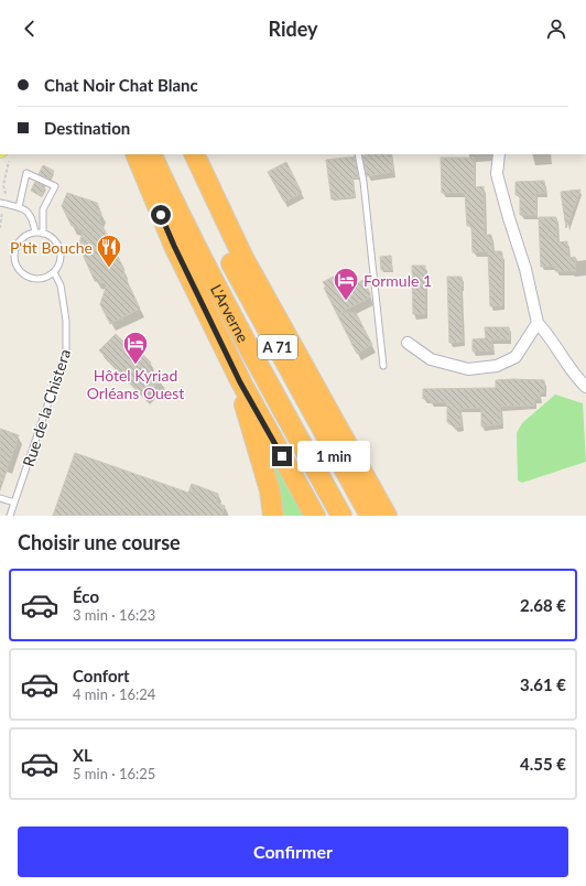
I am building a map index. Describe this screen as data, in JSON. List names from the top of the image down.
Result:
{
  "streets": {
    "highway": ["L'Arverne", "A 71"],
    "lane": ["Rue de la Chistera"]
  },
  "places": {
    "restaurant": ["P'tit Bouche"],
    "hotel": ["Formule 1", "Hôtel Kyriad Orléans Ouest"]
  },
  "page": {
    "header": "Ridey",
    "banner": ["Chat Noir Chat Blanc", "Destination"],
    "bubble": "1 min",
    "heading": "Choisir une course",
    "list": [
      {
        "name": "Éco",
        "note": "3 min · 16:23",
        "value": "2.68 €"
      },
      {
        "name": "Confort",
        "note": "4 min · 16:24",
        "value": "3.61 €"
      },
      {
        "name": "XL",
        "note": "5 min · 16:25",
        "value": "4.55 €"
      }
    ],
    "buttons": "Confirmer"
  }
}
